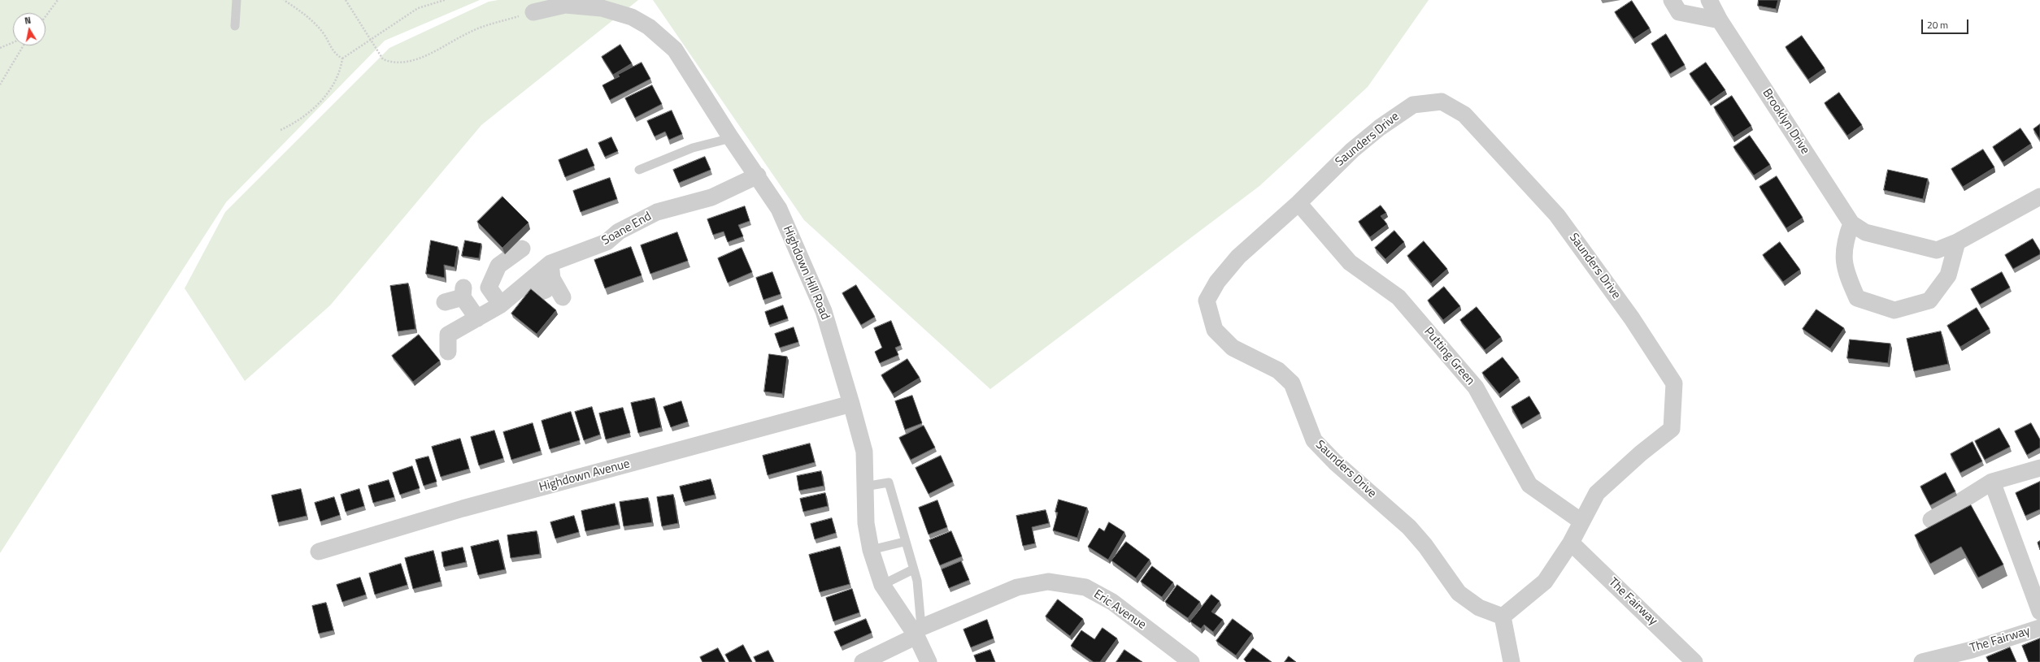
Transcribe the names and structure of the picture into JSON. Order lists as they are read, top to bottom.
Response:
{
  "streets": {
    "street": [
      "Brooklyn Drive",
      "Saunders Drive",
      "Soane End",
      "Highdown Hill Road",
      "Putting Green",
      "Highdown Avenue",
      "The Fairway",
      "Eric Avenue"
    ]
  },
  "crossings": [
    ["Saunders Drive", "Putting Green"],
    ["Saunders Drive", "The Fairway"],
    ["Soane End", "Highdown Hill Road"],
    ["Highdown Hill Road", "Highdown Avenue"],
    ["Highdown Hill Road", "Eric Avenue"]
  ],
  "scale_bar": "20 m",
  "north": "top"
}
